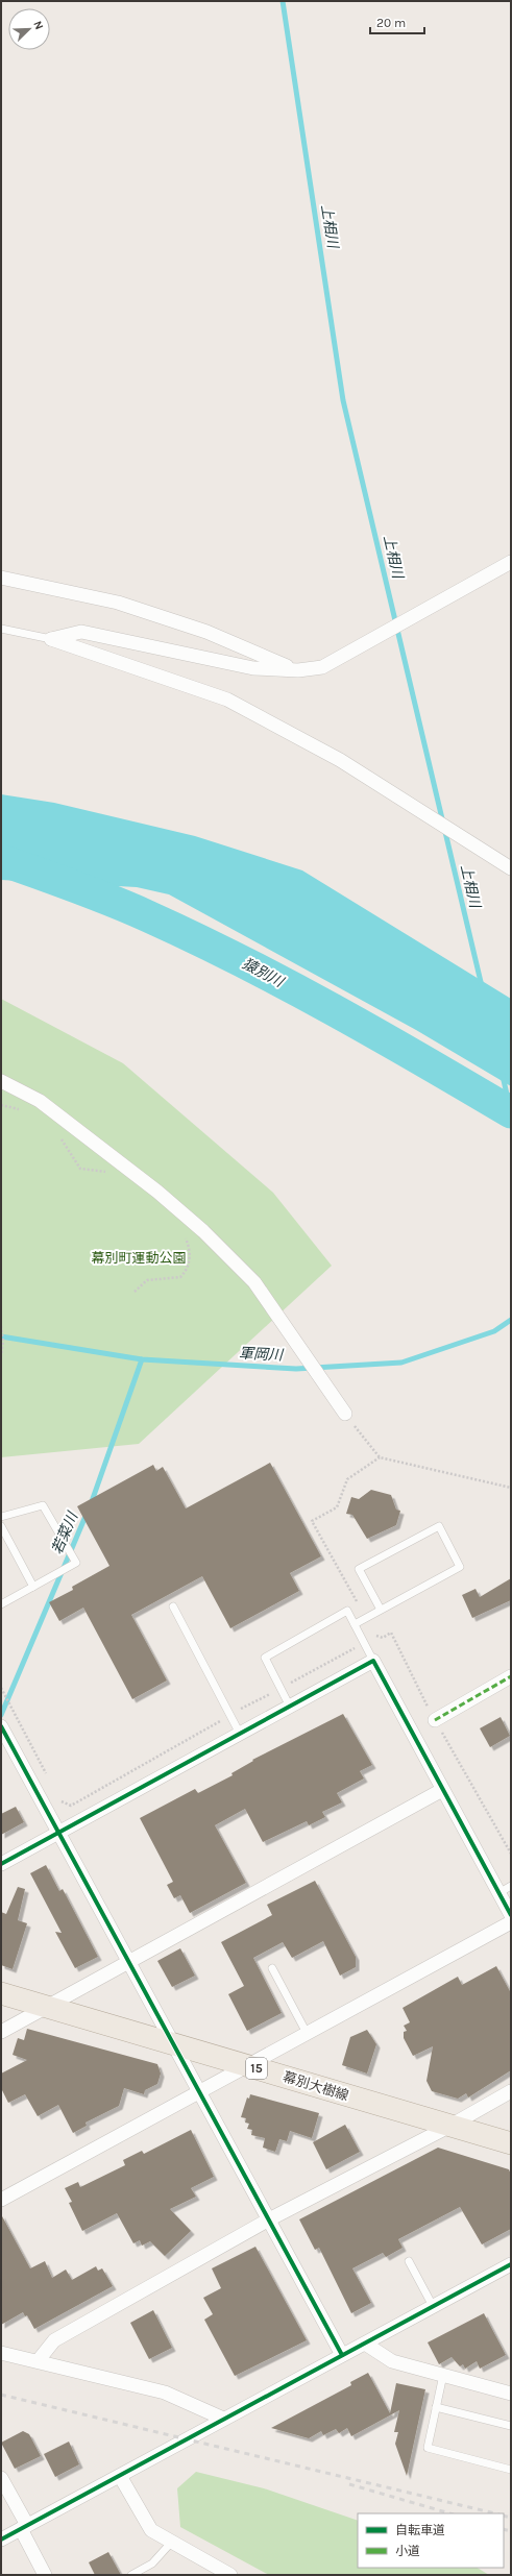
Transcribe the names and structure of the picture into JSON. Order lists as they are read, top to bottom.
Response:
{
  "streets": {
    "main road": ["15", "幕別大樹線"]
  },
  "water": [
    "上相川",
    "猿別川",
    "軍岡川",
    "若菜川"
  ],
  "parks": ["幕別町運動公園"],
  "legend": ["自転車道", "小道"],
  "scale_bar": "20 m",
  "north": "top right"
}
